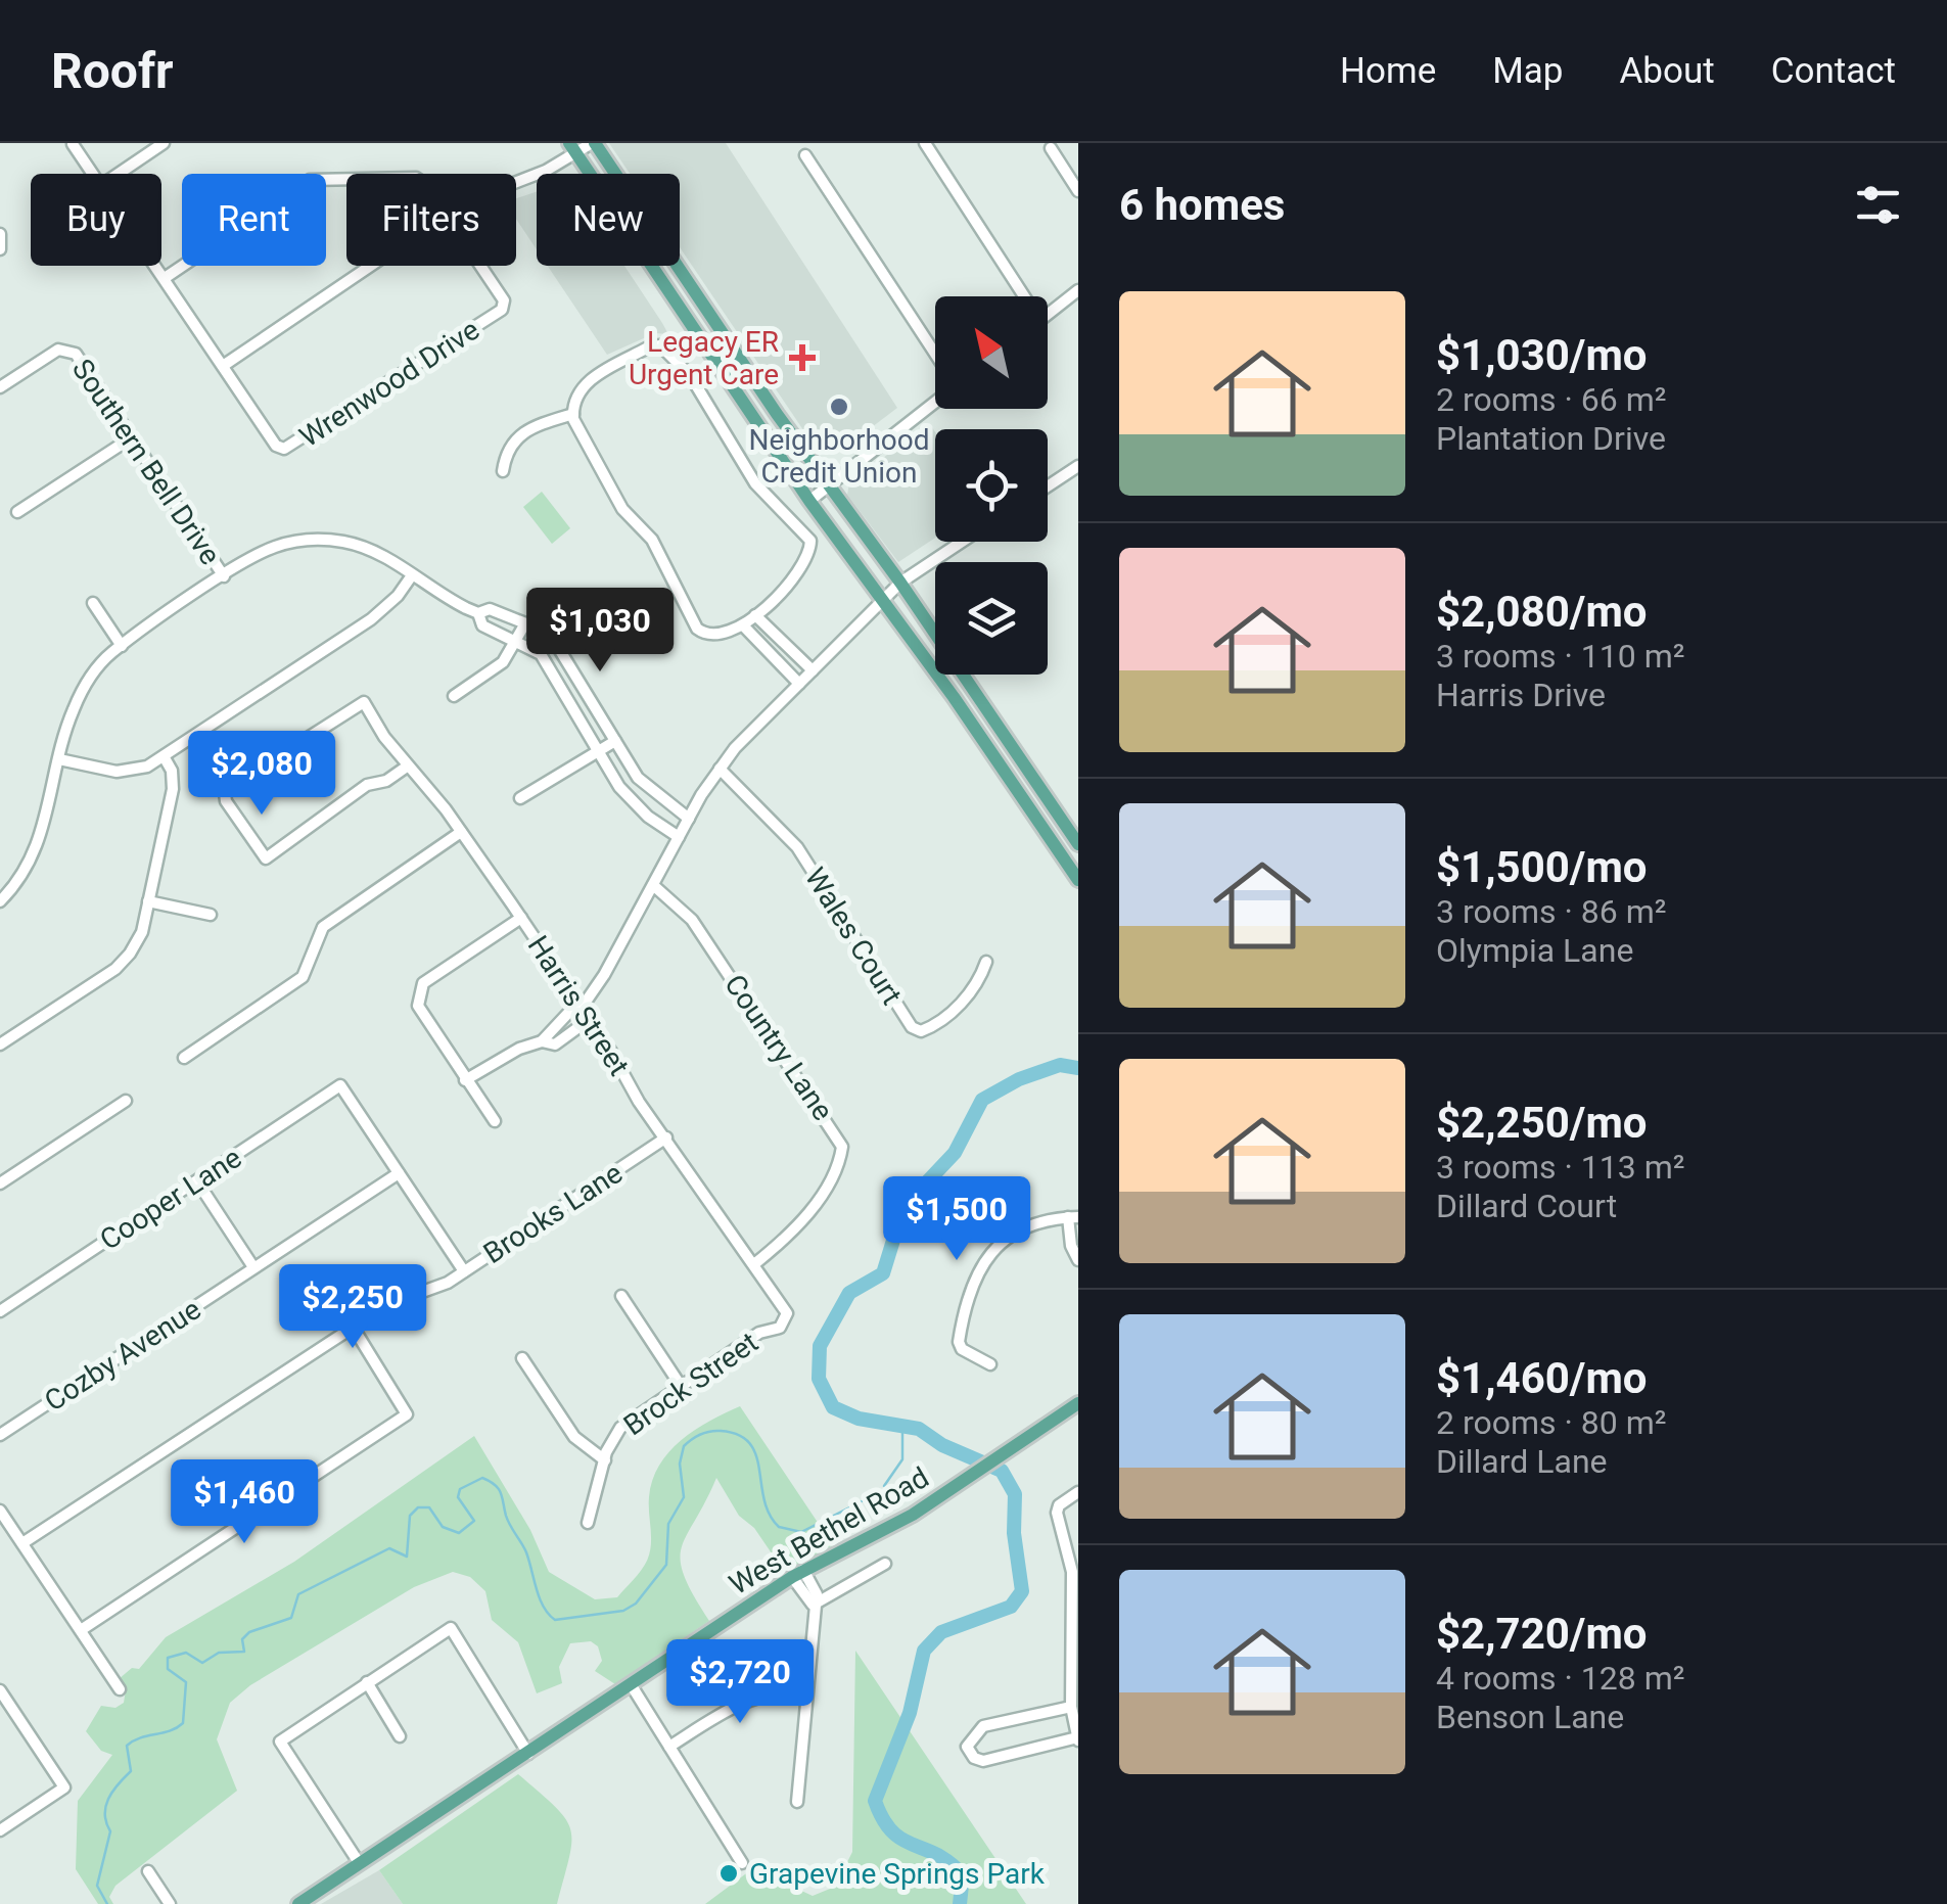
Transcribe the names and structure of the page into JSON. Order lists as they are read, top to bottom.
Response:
{
  "streets": {
    "main road": ["West Bethel Road"],
    "street": [
      "Wrenwood Drive",
      "Southern Bell Drive",
      "Wales Court",
      "Harris Street",
      "Country Lane",
      "Cooper Lane",
      "Brooks Lane",
      "Cozby Avenue",
      "Brock Street"
    ]
  },
  "crossings": [
    ["Harris Street", "Country Lane"],
    ["Harris Street", "Brooks Lane"],
    ["Harris Street", "Brock Street"],
    ["Cooper Lane", "Cozby Avenue"]
  ],
  "places": {
    "health": ["Legacy ER Urgent Care"],
    "other": ["Neighborhood Credit Union", "Grapevine Springs Park"]
  },
  "north": "top left",
  "page": {
    "header": "Roofr",
    "nav": [
      "Home",
      "Map",
      "About",
      "Contact"
    ],
    "heading": "6 homes",
    "chip": [
      "Buy",
      "Rent",
      "Filters",
      "New"
    ],
    "list": [
      {
        "name": "$1,030/mo",
        "note": "2 rooms · 66 m² · Plantation Drive"
      },
      {
        "name": "$2,080/mo",
        "note": "3 rooms · 110 m² · Harris Drive"
      },
      {
        "name": "$1,500/mo",
        "note": "3 rooms · 86 m² · Olympia Lane"
      },
      {
        "name": "$2,250/mo",
        "note": "3 rooms · 113 m² · Dillard Court"
      },
      {
        "name": "$1,460/mo",
        "note": "2 rooms · 80 m² · Dillard Lane"
      },
      {
        "name": "$2,720/mo",
        "note": "4 rooms · 128 m² · Benson Lane"
      }
    ],
    "price": [
      "$1,030",
      "$2,080",
      "$1,500",
      "$2,250",
      "$1,460",
      "$2,720"
    ]
  }
}
